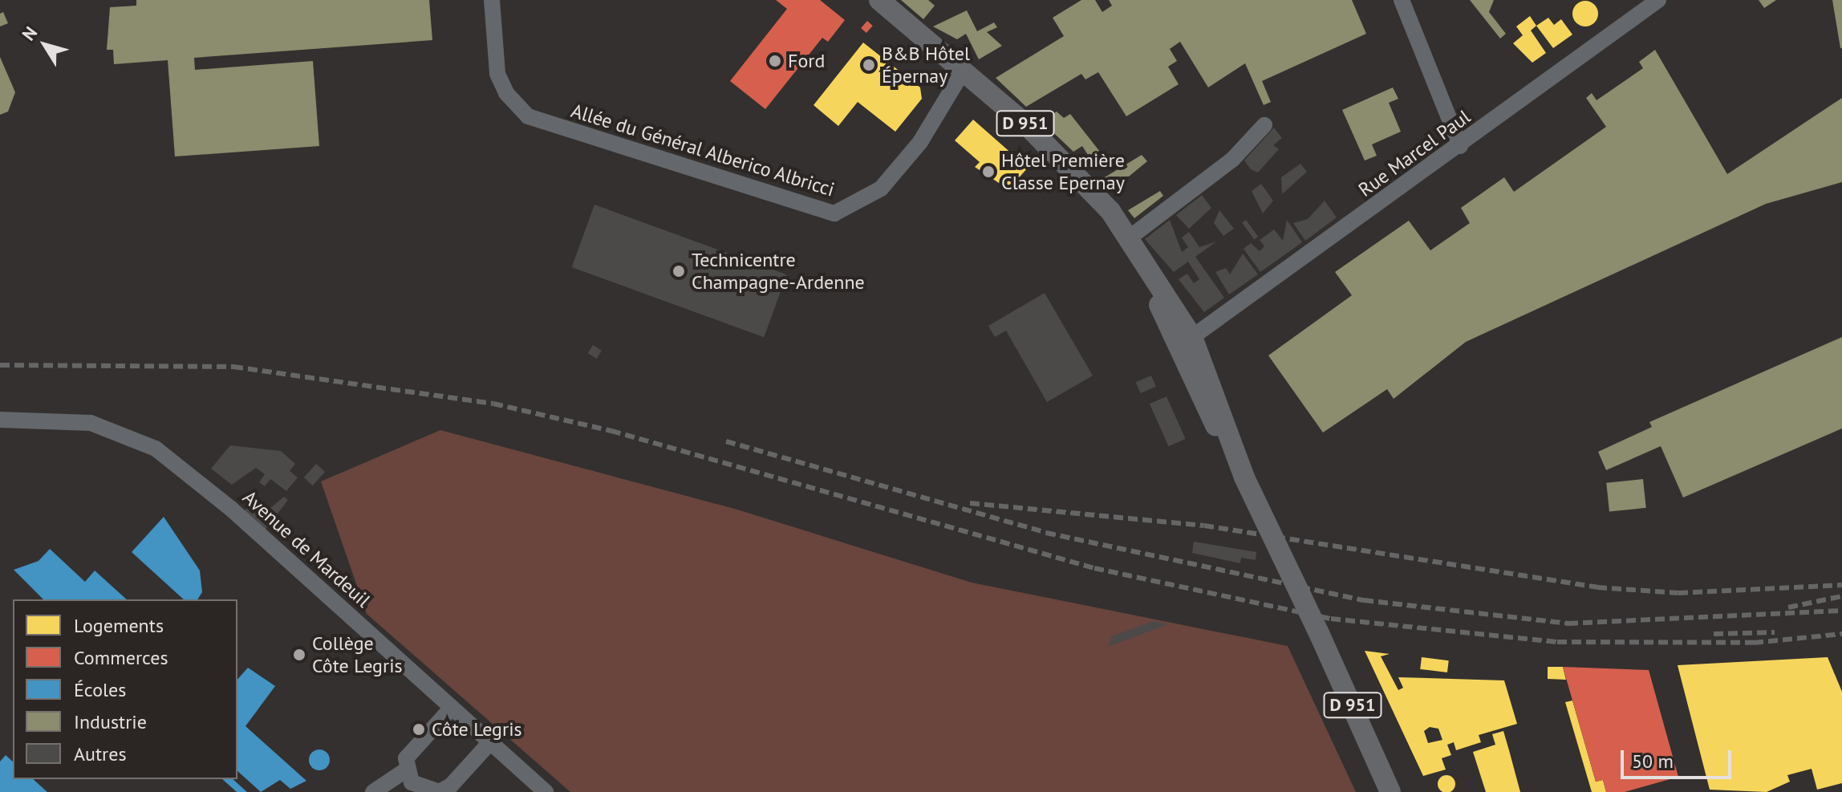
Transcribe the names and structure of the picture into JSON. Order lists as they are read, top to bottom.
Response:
{
  "streets": {
    "main road": ["D 951"],
    "street": ["Allée du Général Alberico Albricci", "Rue Marcel Paul", "Avenue de Mardeuil"]
  },
  "crossings": [
    ["D 951", "Allée du Général Alberico Albricci"],
    ["D 951", "Rue Marcel Paul"]
  ],
  "places": [
    "Ford",
    "B&B Hôtel Épernay",
    "Hôtel Première Classe Epernay",
    "Technicentre Champagne-Ardenne",
    "Collège Côte Legris",
    "Côte Legris"
  ],
  "legend": [
    "Logements",
    "Commerces",
    "Écoles",
    "Industrie",
    "Autres"
  ],
  "scale_bar": "50 m",
  "north": "top left"
}
